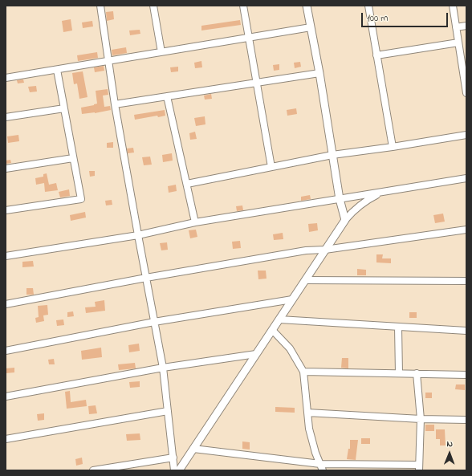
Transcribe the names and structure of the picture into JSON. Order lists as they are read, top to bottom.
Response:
{
  "scale_bar": "100 m",
  "north": "top"
}
